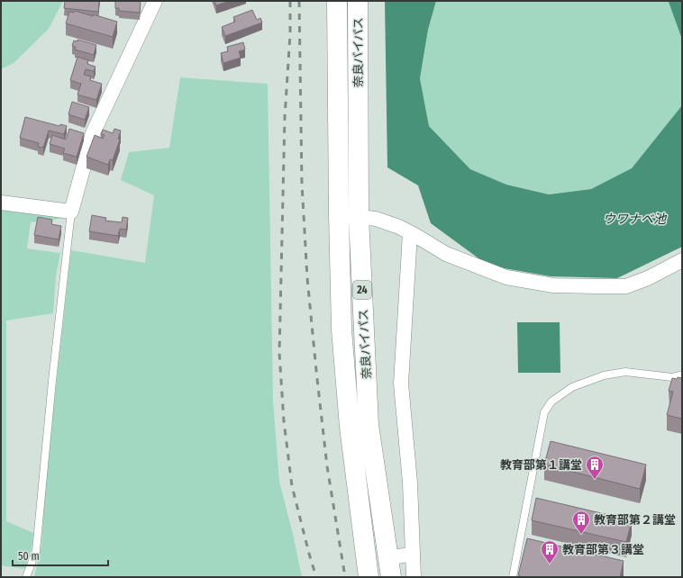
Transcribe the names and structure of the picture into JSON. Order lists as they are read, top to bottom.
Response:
{
  "streets": {
    "highway": ["奈良バイパス", "24"]
  },
  "water": ["ウワナベ池"],
  "places": {
    "building": ["教育部第１講堂", "教育部第２講堂", "教育部第３講堂"]
  },
  "scale_bar": "50 m"
}
